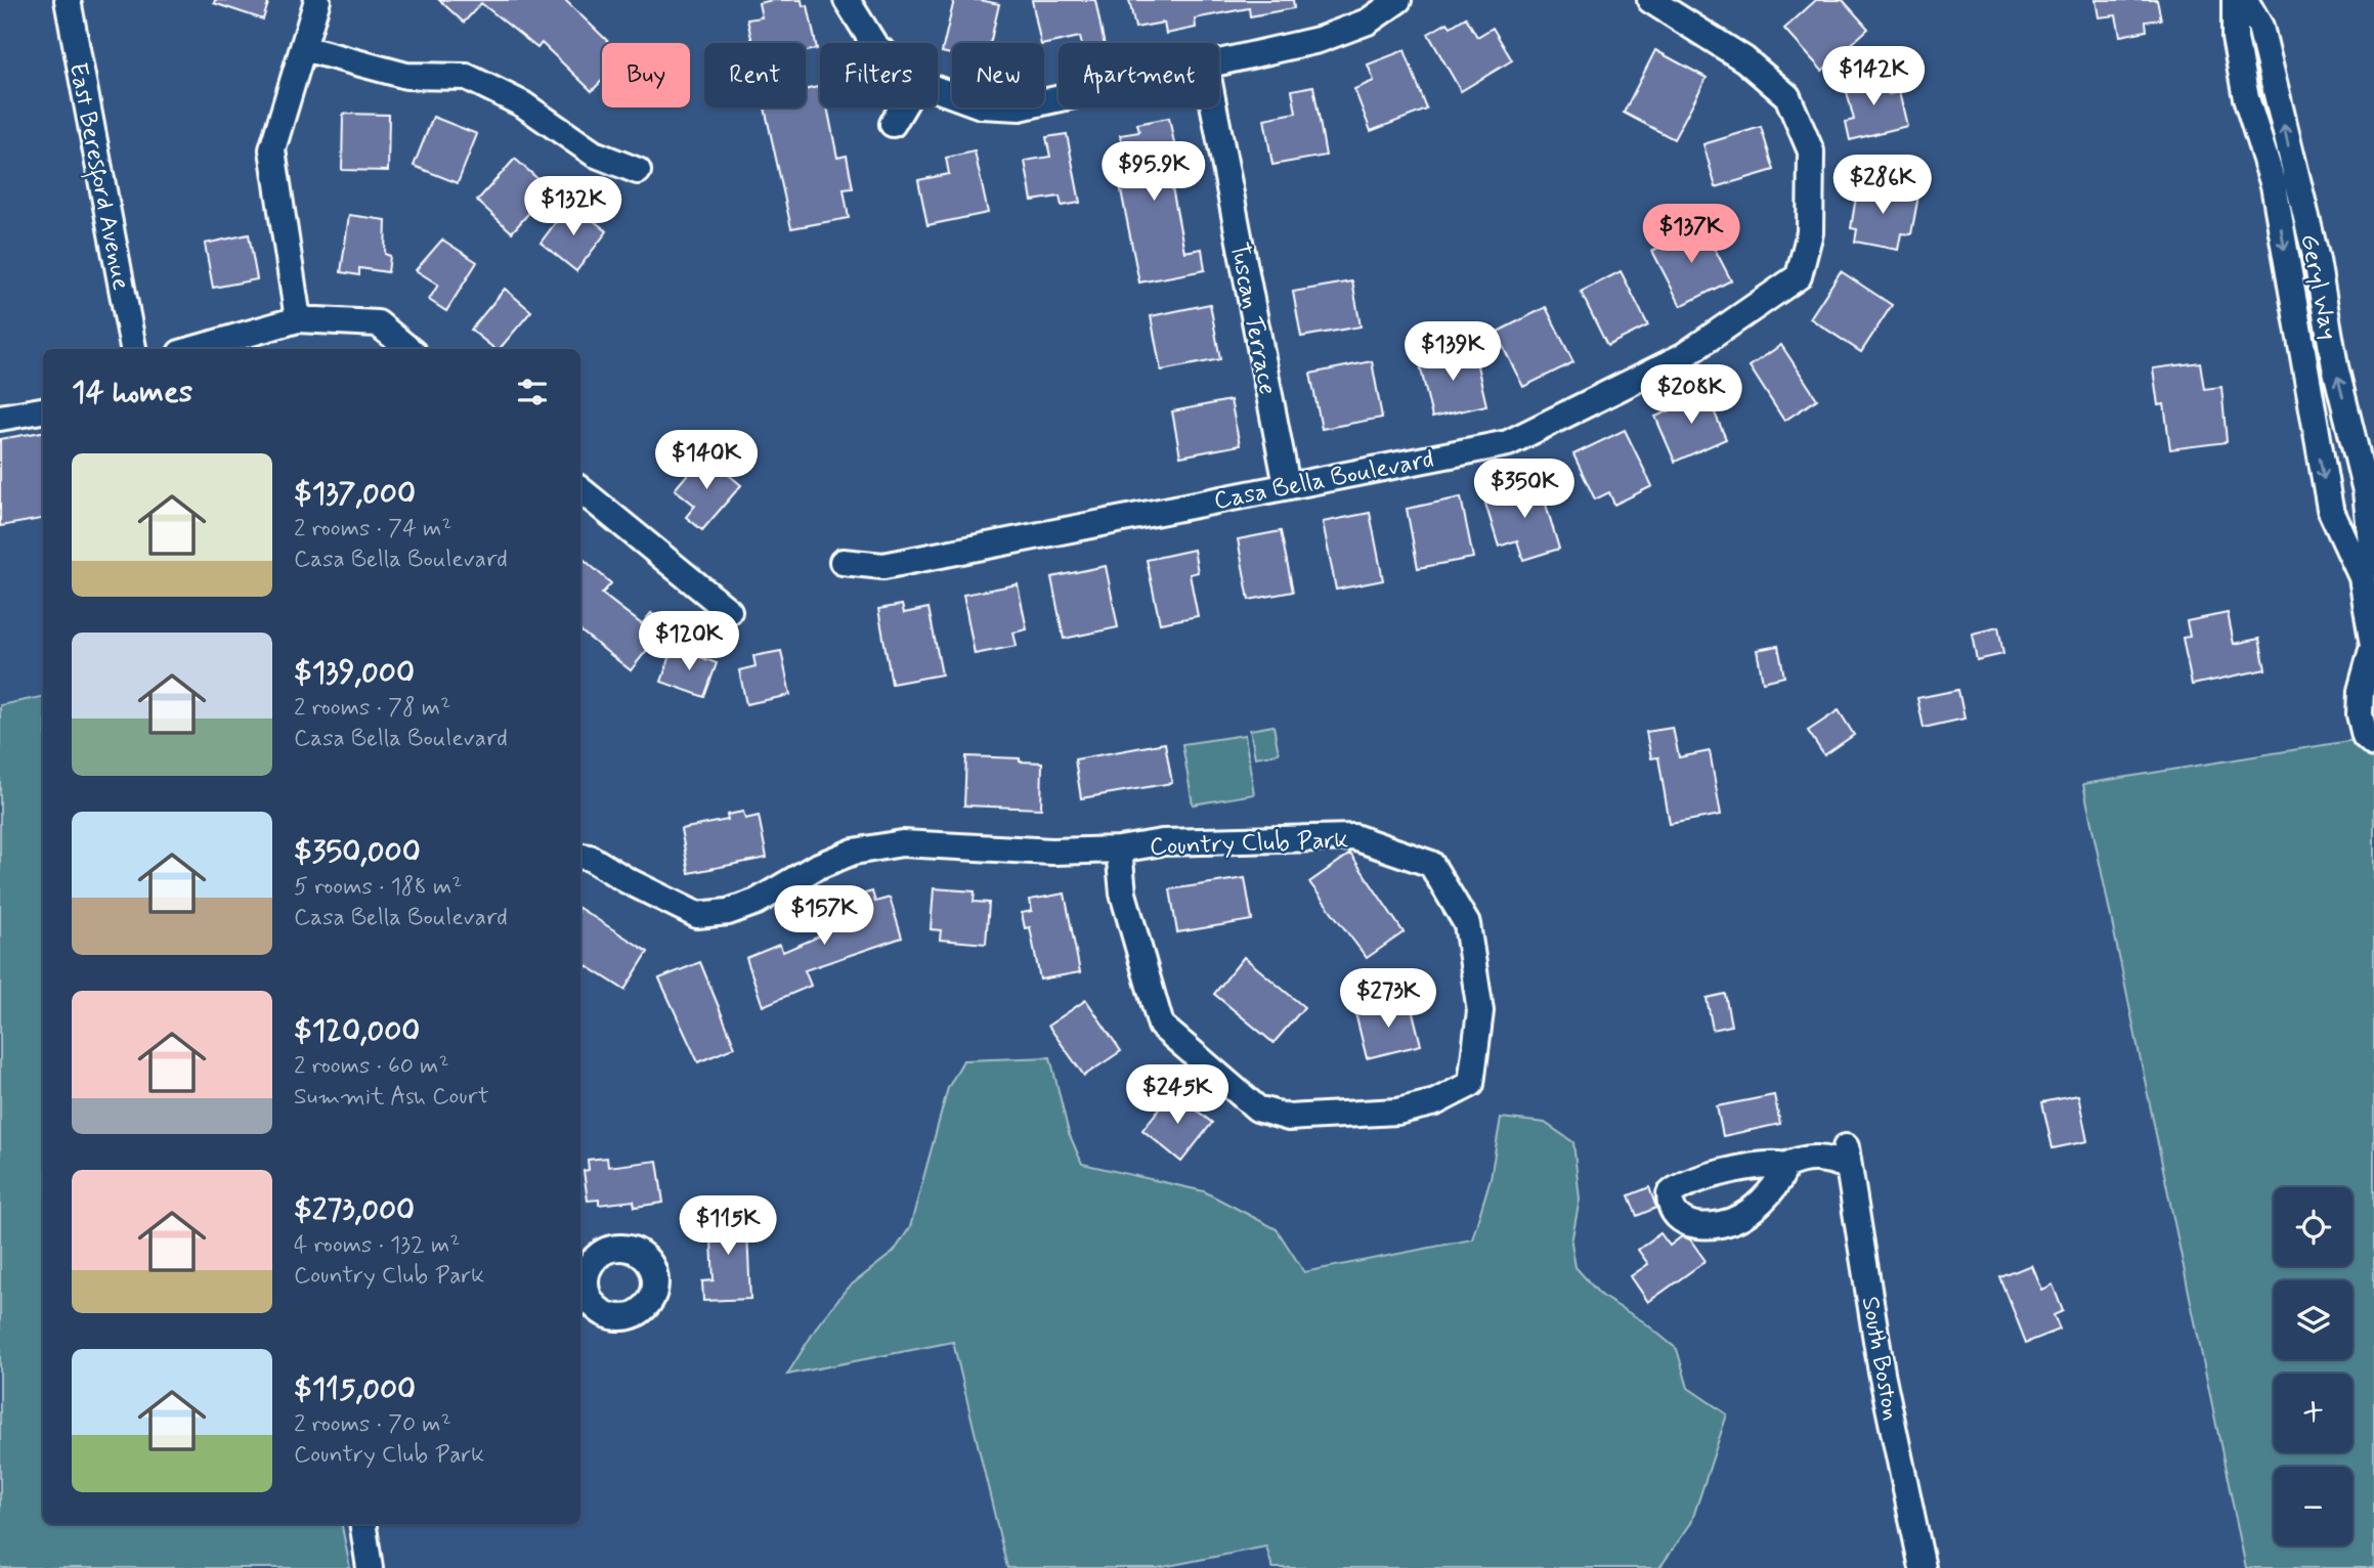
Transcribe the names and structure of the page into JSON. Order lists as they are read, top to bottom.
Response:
{
  "streets": {
    "street": [
      "East Beresford Avenue",
      "Geryl Way",
      "Tuscan Terrace",
      "Casa Bella Boulevard",
      "Country Club Park",
      "South Boston"
    ]
  },
  "crossings": [
    ["Tuscan Terrace", "Casa Bella Boulevard"]
  ],
  "page": {
    "chip": [
      "Buy",
      "Rent",
      "Filters",
      "New",
      "Apartment"
    ],
    "price": [
      "$142K",
      "$95.9K",
      "$286K",
      "$132K",
      "$137K",
      "$139K",
      "$208K",
      "$140K",
      "$350K",
      "$120K",
      "$157K",
      "$273K",
      "$245K",
      "$115K"
    ],
    "heading": "14 homes",
    "list": [
      {
        "name": "$137,000",
        "note": "2 rooms · 74 m² · Casa Bella Boulevard"
      },
      {
        "name": "$139,000",
        "note": "2 rooms · 78 m² · Casa Bella Boulevard"
      },
      {
        "name": "$350,000",
        "note": "5 rooms · 188 m² · Casa Bella Boulevard"
      },
      {
        "name": "$120,000",
        "note": "2 rooms · 60 m² · Summit Ash Court"
      },
      {
        "name": "$273,000",
        "note": "4 rooms · 132 m² · Country Club Park"
      },
      {
        "name": "$115,000",
        "note": "2 rooms · 70 m² · Country Club Park"
      }
    ],
    "map_buttons": ["+", "−"]
  }
}
